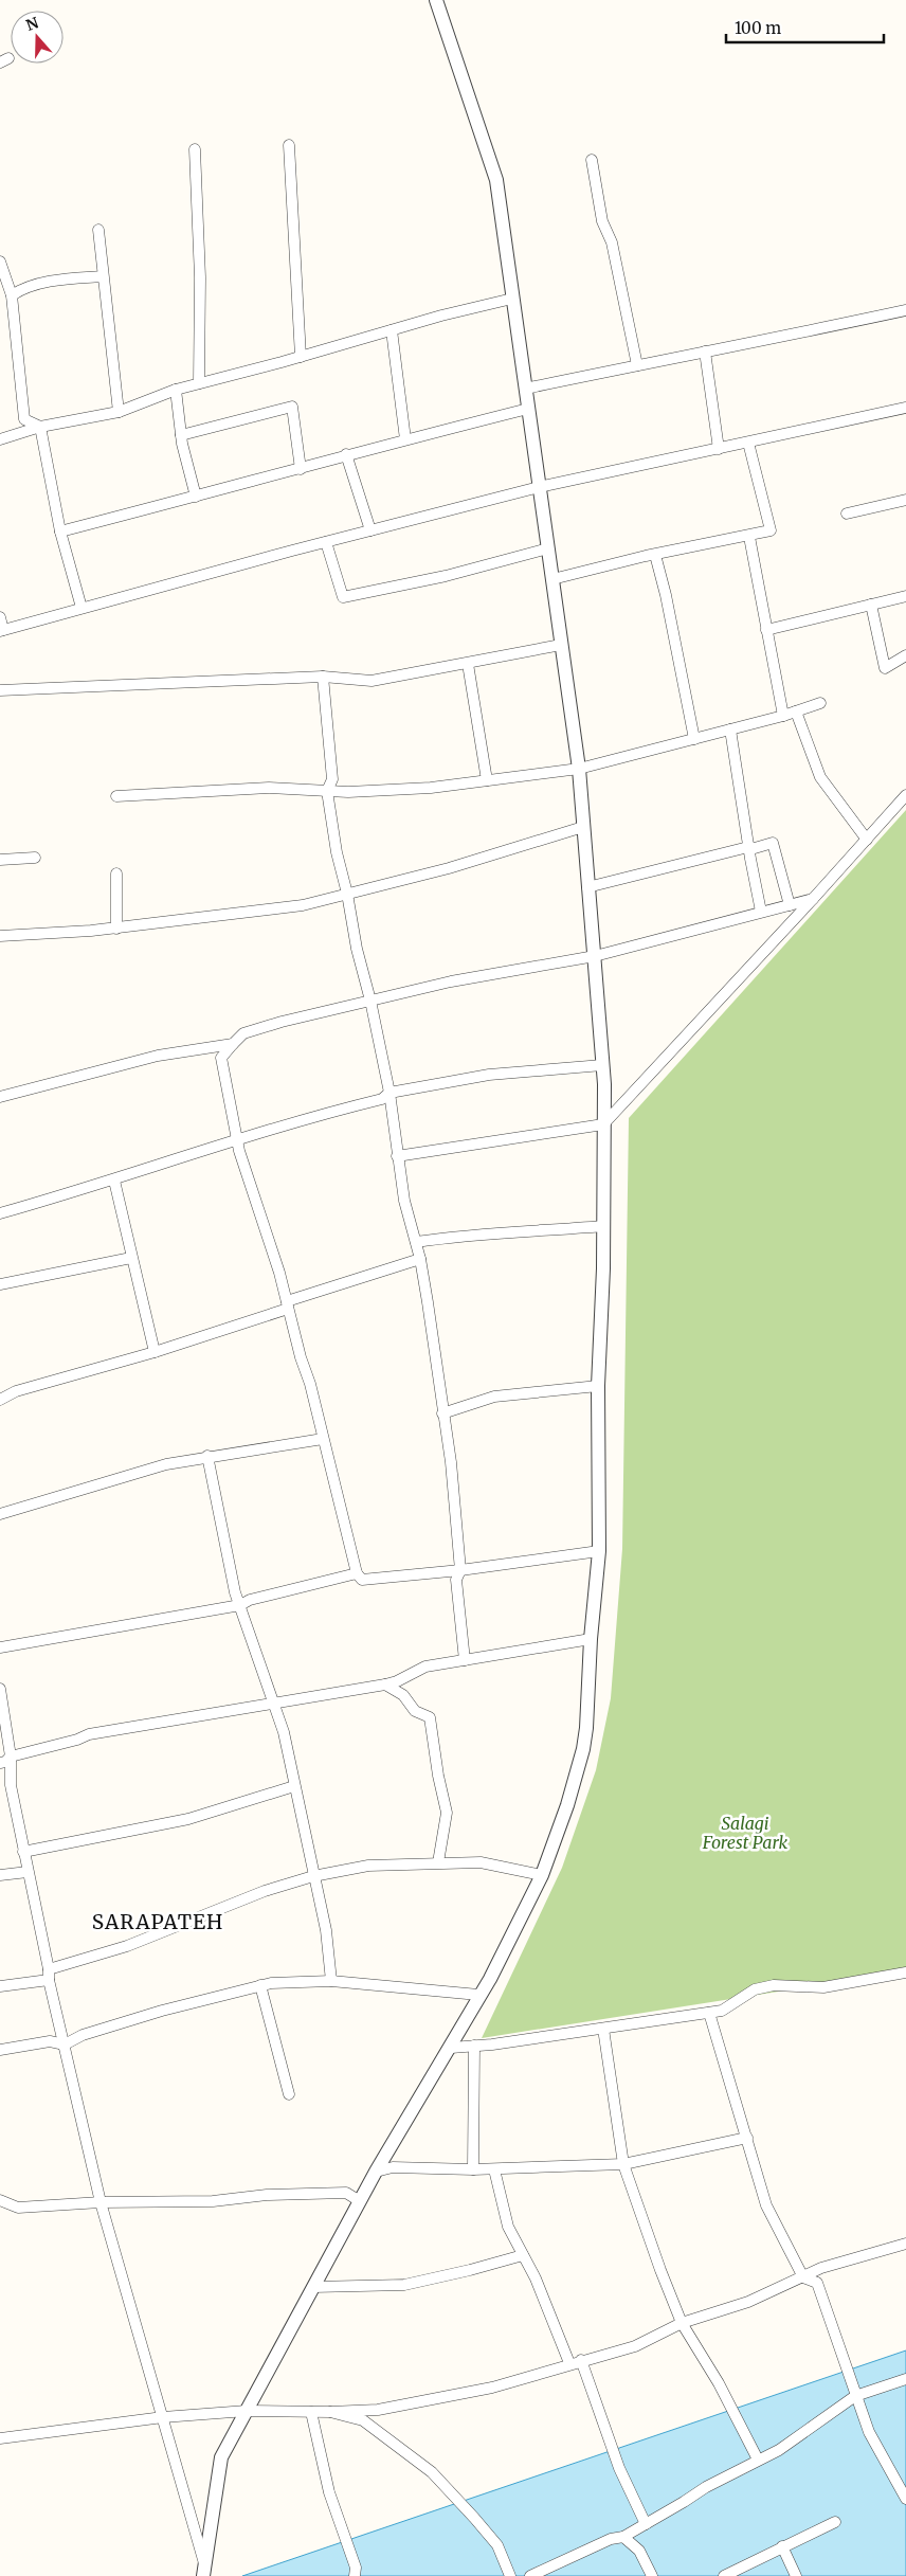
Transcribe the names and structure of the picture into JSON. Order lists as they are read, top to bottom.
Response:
{
  "districts": ["SARAPATEH"],
  "parks": ["Salagi Forest Park"],
  "scale_bar": "100 m",
  "north": "top"
}
